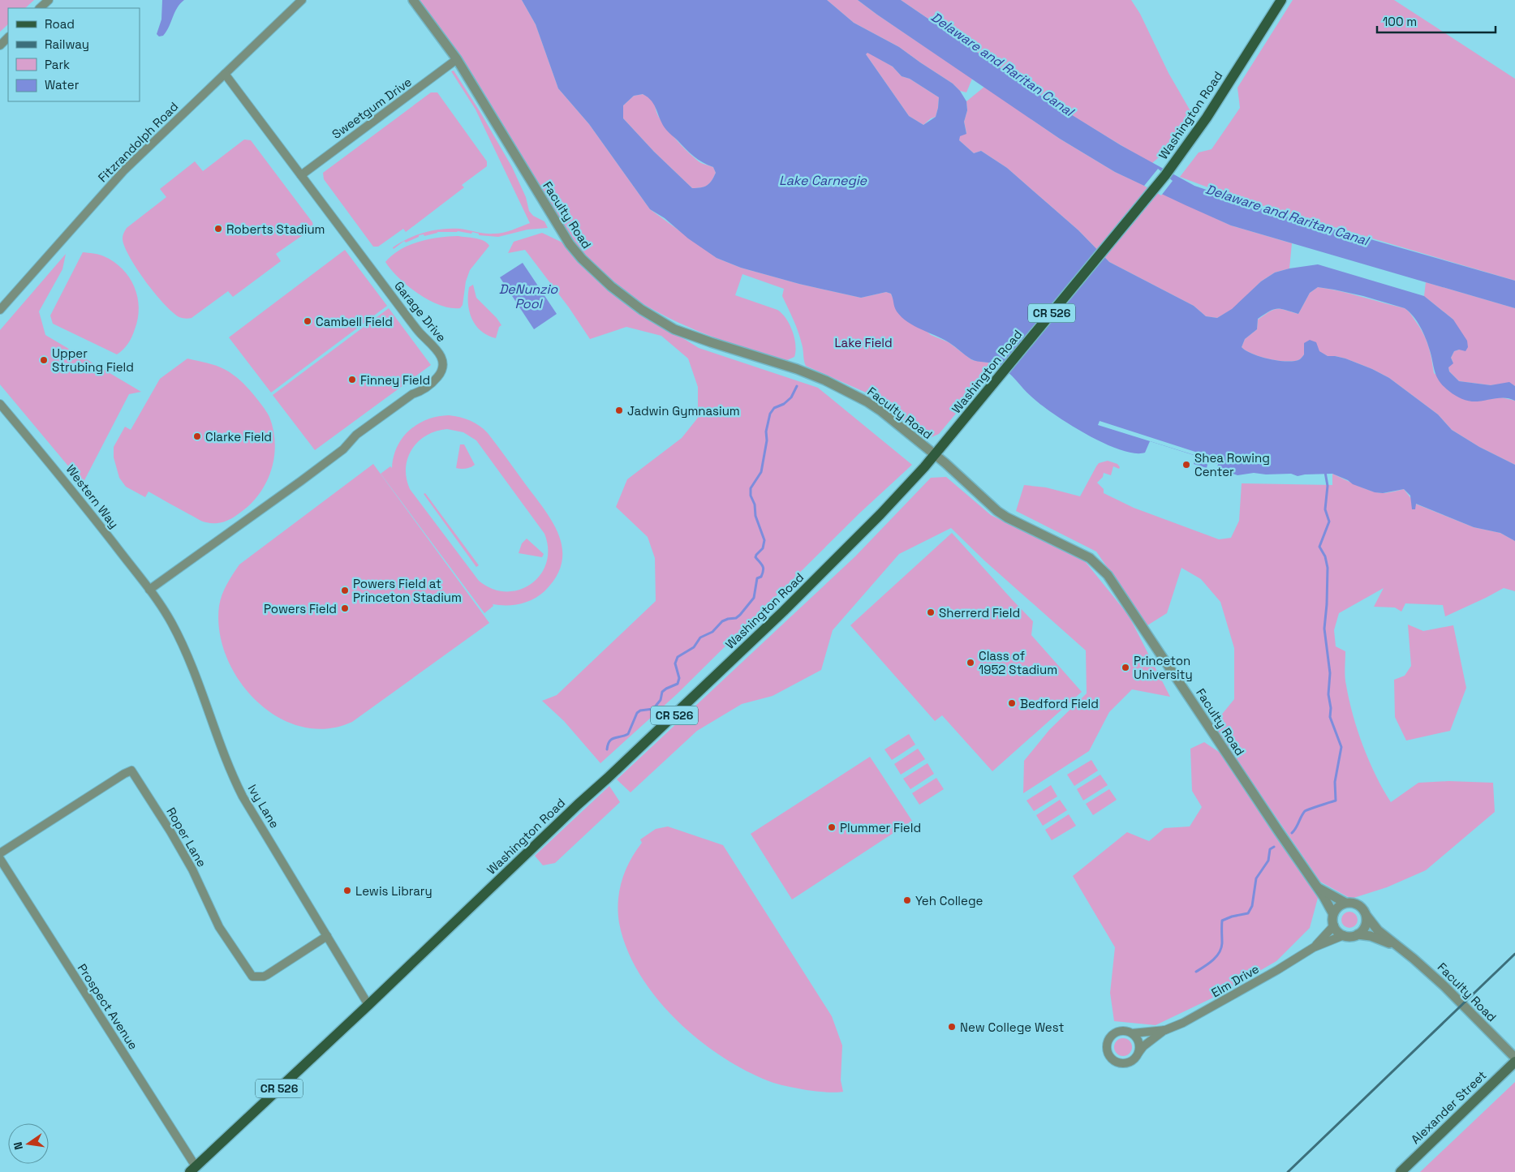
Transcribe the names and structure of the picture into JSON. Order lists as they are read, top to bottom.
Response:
{
  "streets": {
    "main road": ["Washington Road", "CR 526", "Alexander Street"],
    "street": [
      "Sweetgum Drive",
      "Fitzrandolph Road",
      "Faculty Road",
      "Garage Drive",
      "Western Way",
      "Ivy Lane",
      "Roper Lane",
      "Elm Drive",
      "Prospect Avenue"
    ]
  },
  "crossings": [
    ["Sweetgum Drive", "Faculty Road"],
    ["Sweetgum Drive", "Garage Drive"],
    ["Washington Road", "Faculty Road"],
    ["Washington Road", "Ivy Lane"],
    ["Washington Road", "Prospect Avenue"],
    ["Fitzrandolph Road", "Garage Drive"],
    ["Faculty Road", "Elm Drive"],
    ["Garage Drive", "Western Way"],
    ["Western Way", "Ivy Lane"],
    ["Ivy Lane", "Roper Lane"]
  ],
  "water": ["Delaware and Raritan Canal", "Lake Carnegie", "DeNunzio Pool"],
  "parks": ["Lake Field"],
  "places": [
    "Roberts Stadium",
    "Cambell Field",
    "Upper Strubing Field",
    "Finney Field",
    "Jadwin Gymnasium",
    "Clarke Field",
    "Shea Rowing Center",
    "Powers Field at Princeton Stadium",
    "Powers Field",
    "Sherrerd Field",
    "Class of 1952 Stadium",
    "Princeton University",
    "Bedford Field",
    "Plummer Field",
    "Lewis Library",
    "Yeh College",
    "New College West"
  ],
  "legend": [
    "Road",
    "Railway",
    "Park",
    "Water"
  ],
  "scale_bar": "100 m",
  "north": "left"
}
